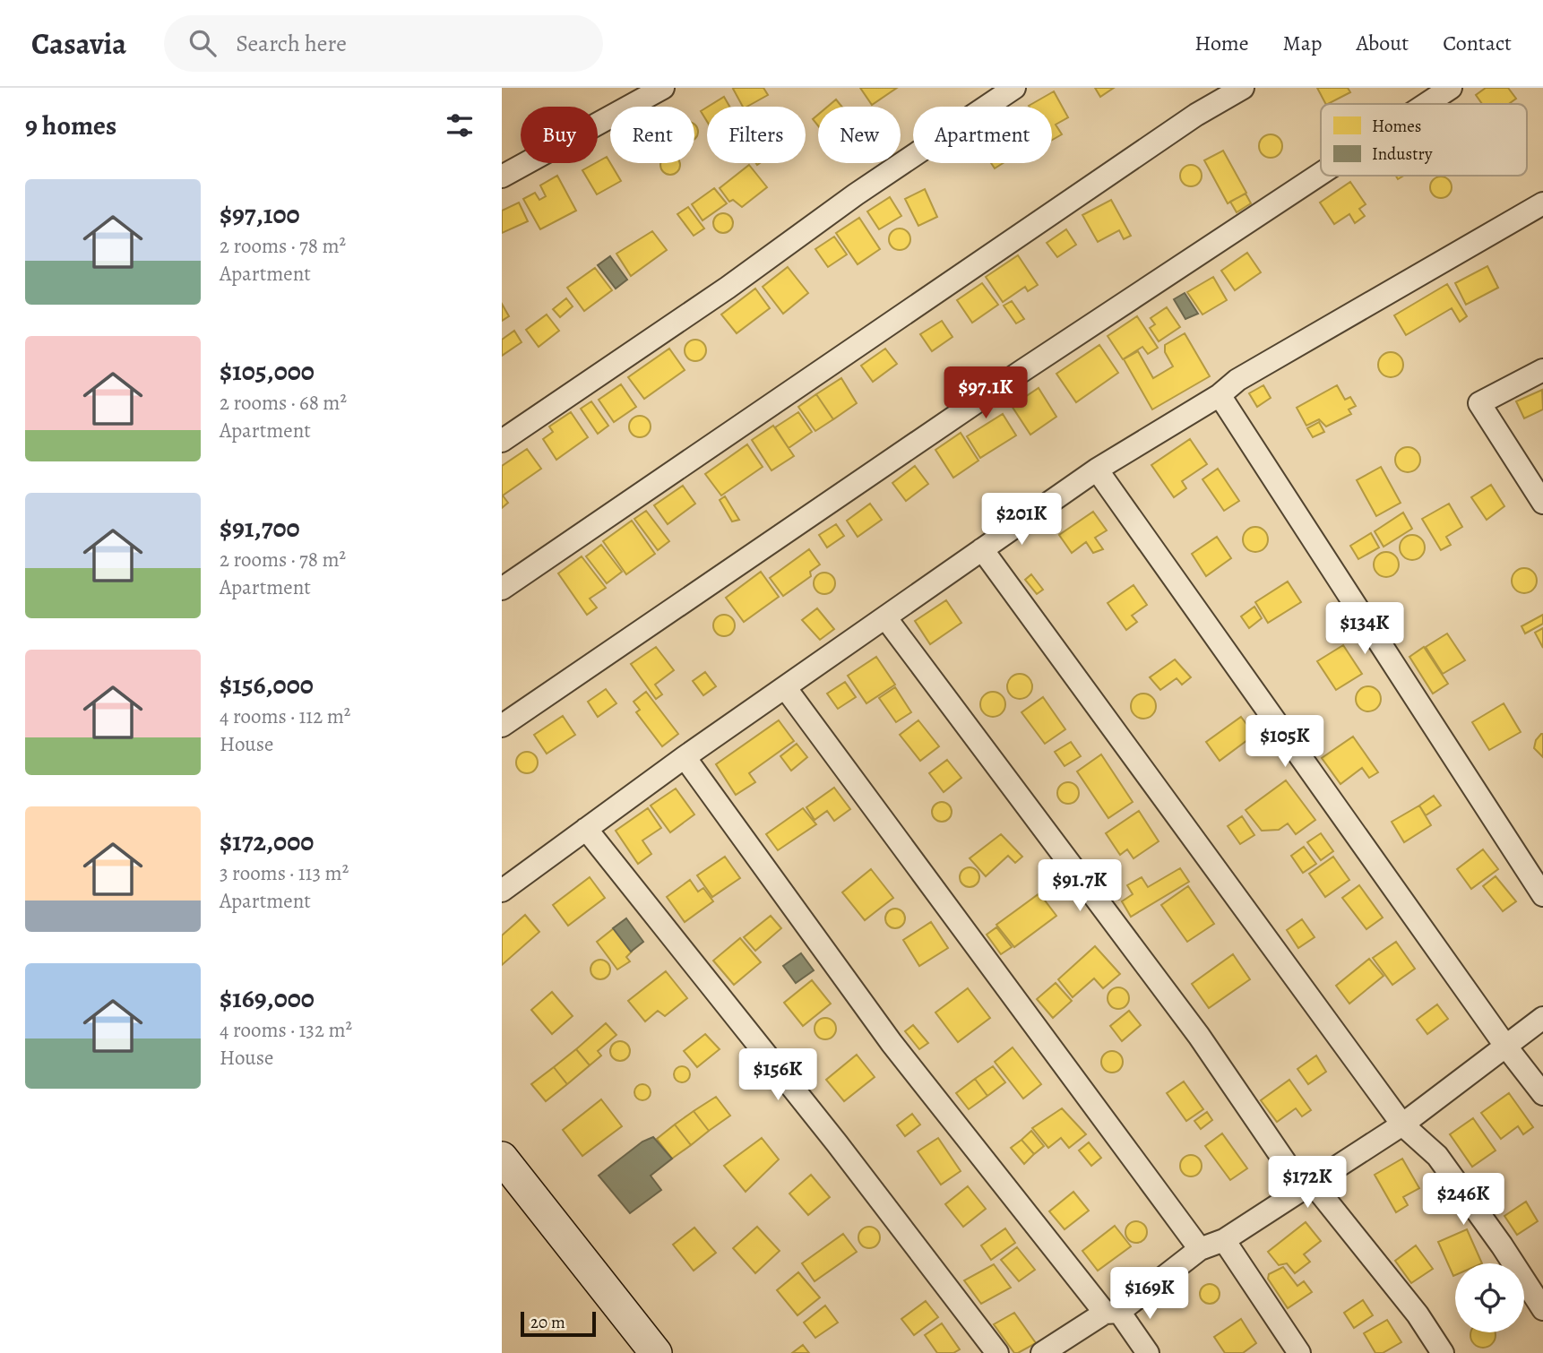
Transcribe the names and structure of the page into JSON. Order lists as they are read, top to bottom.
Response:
{
  "legend": ["Homes", "Industry"],
  "scale_bar": "20 m",
  "page": {
    "header": "Casavia",
    "search": "Search here",
    "nav": [
      "Home",
      "Map",
      "About",
      "Contact"
    ],
    "heading": "9 homes",
    "chip": [
      "Buy",
      "Rent",
      "Filters",
      "New",
      "Apartment"
    ],
    "list": [
      {
        "name": "$97,100",
        "note": "2 rooms · 78 m² · Apartment"
      },
      {
        "name": "$105,000",
        "note": "2 rooms · 68 m² · Apartment"
      },
      {
        "name": "$91,700",
        "note": "2 rooms · 78 m² · Apartment"
      },
      {
        "name": "$156,000",
        "note": "4 rooms · 112 m² · House"
      },
      {
        "name": "$172,000",
        "note": "3 rooms · 113 m² · Apartment"
      },
      {
        "name": "$169,000",
        "note": "4 rooms · 132 m² · House"
      }
    ],
    "price": [
      "$97.1K",
      "$201K",
      "$134K",
      "$105K",
      "$91.7K",
      "$156K",
      "$172K",
      "$246K",
      "$169K"
    ],
    "scale": "20 m"
  }
}
